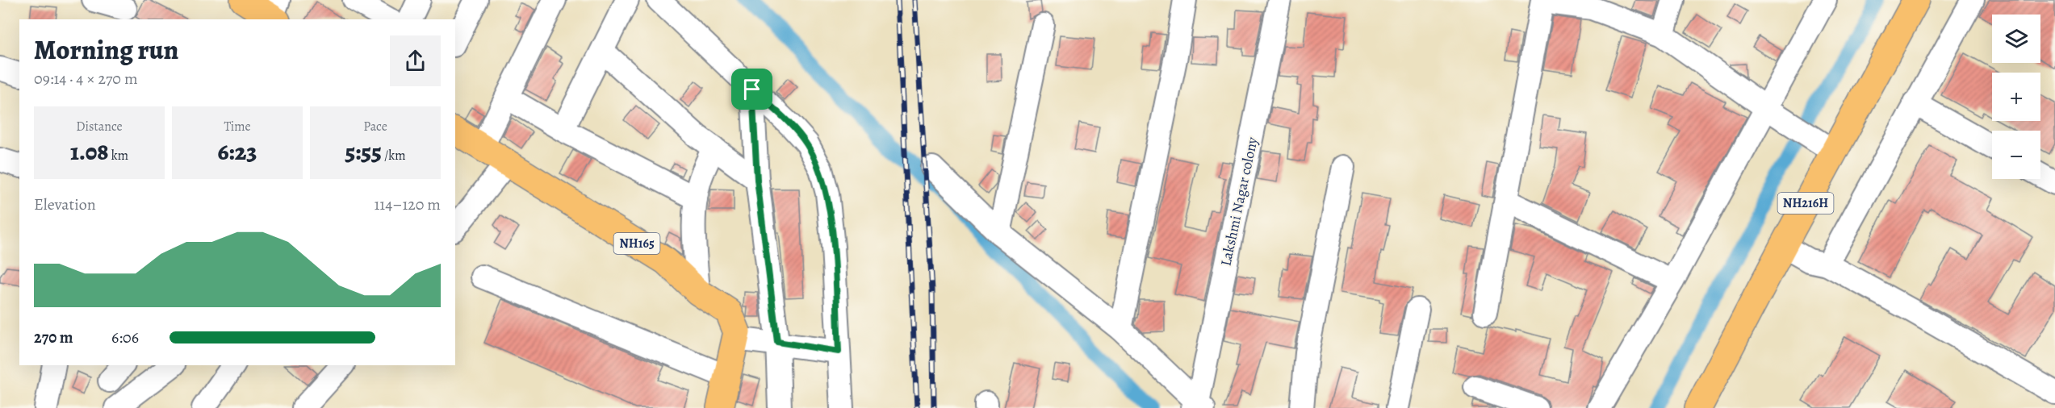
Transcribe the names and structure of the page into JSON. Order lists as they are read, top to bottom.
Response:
{
  "streets": {
    "highway": ["NH216H", "NH165"],
    "street": ["Lakshmi Nagar colony"]
  },
  "page": {
    "map_buttons": ["+", "−"],
    "heading": ["Morning run", "09:14 · 4 × 270 m"],
    "stats": [
      ["Distance", "1.08 km"],
      ["Time", "6:23"],
      ["Pace", "5:55 /km"]
    ],
    "chart": ["Elevation", "114–120 m"],
    "list": [
      {
        "name": "270 m",
        "note": "6:06"
      }
    ]
  }
}
